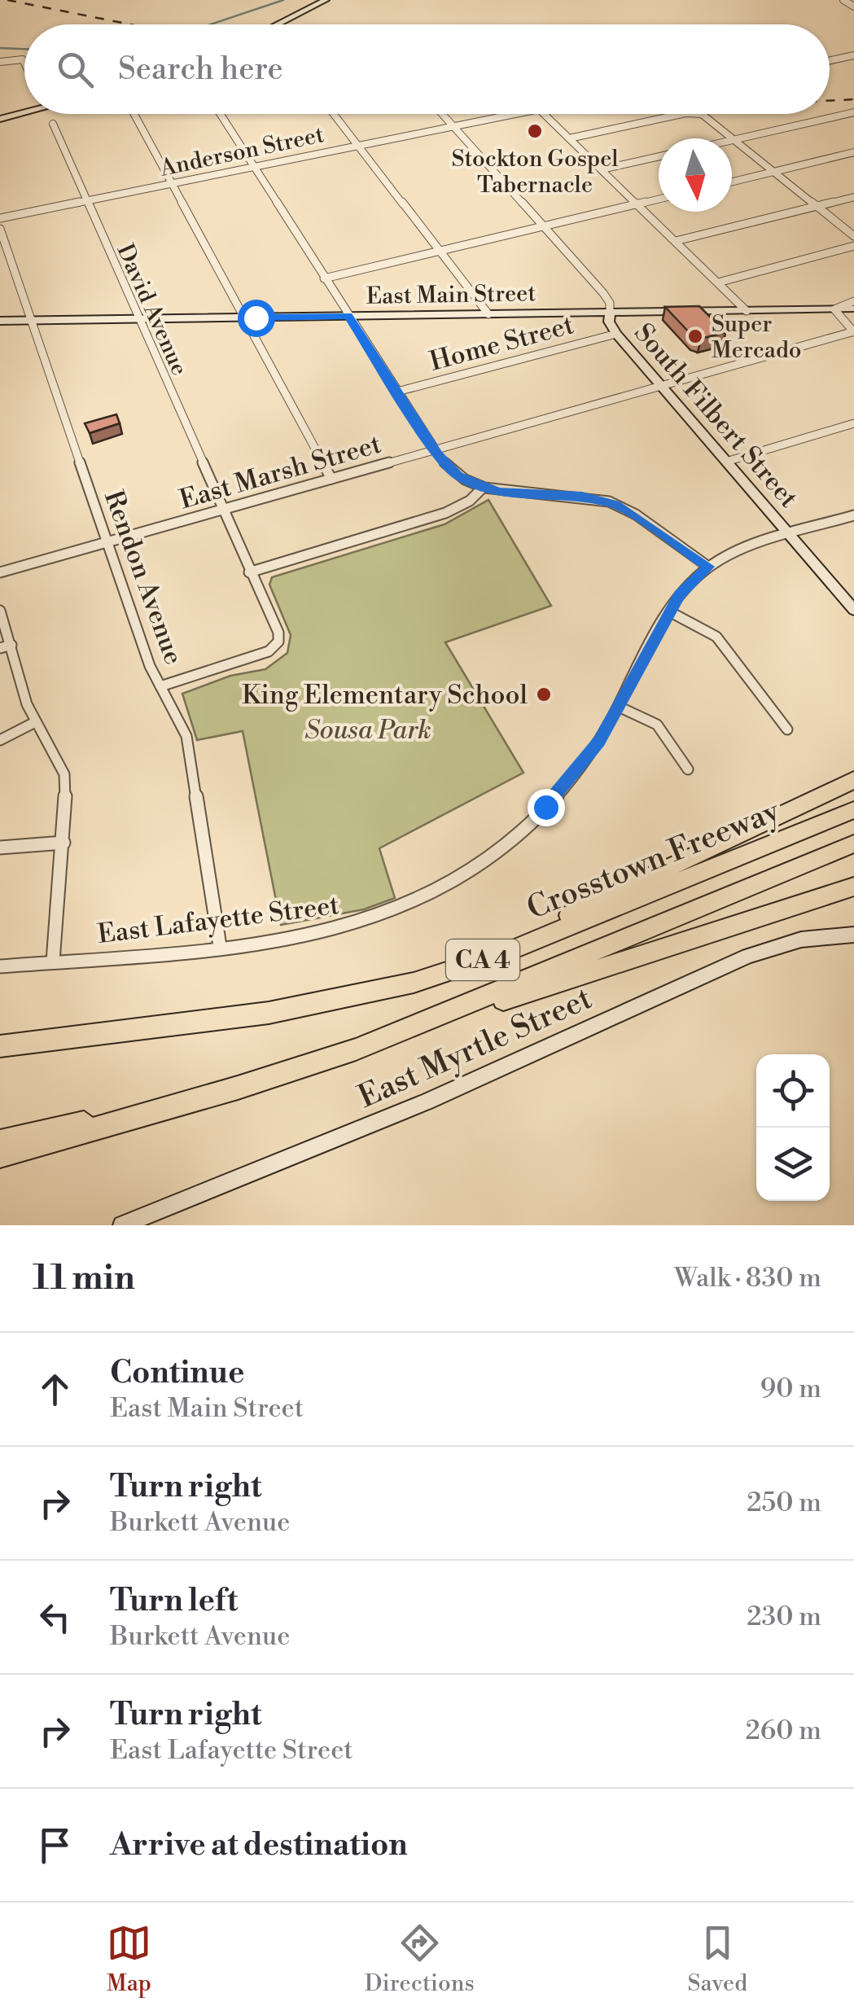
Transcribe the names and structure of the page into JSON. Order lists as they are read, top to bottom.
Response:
{
  "streets": {
    "highway": ["Crosstown Freeway", "CA 4"],
    "main road": ["East Main Street", "South Filbert Street", "East Myrtle Street"],
    "street": [
      "Anderson Street",
      "David Avenue",
      "Home Street",
      "East Marsh Street",
      "Rendon Avenue",
      "East Lafayette Street"
    ]
  },
  "crossings": [
    ["Anderson Street", "David Avenue"],
    ["Anderson Street", "South Filbert Street"],
    ["East Main Street", "David Avenue"],
    ["East Main Street", "South Filbert Street"],
    ["East Main Street", "Rendon Avenue"],
    ["David Avenue", "East Marsh Street"],
    ["David Avenue", "Rendon Avenue"],
    ["Home Street", "South Filbert Street"],
    ["South Filbert Street", "East Marsh Street"],
    ["South Filbert Street", "East Lafayette Street"],
    ["East Marsh Street", "Rendon Avenue"],
    ["Rendon Avenue", "East Lafayette Street"]
  ],
  "parks": ["Sousa Park"],
  "places": ["Stockton Gospel Tabernacle", "Super Mercado", "King Elementary School"],
  "north": "bottom",
  "page": {
    "search": "Search here",
    "heading": ["11 min", "Walk · 830 m"],
    "list": [
      ["Continue", "East Main Street", "90 m"],
      ["Turn right", "Burkett Avenue", "250 m"],
      ["Turn left", "Burkett Avenue", "230 m"],
      ["Turn right", "East Lafayette Street", "260 m"],
      "Arrive at destination"
    ],
    "nav": ["Map", "Directions", "Saved"]
  }
}
